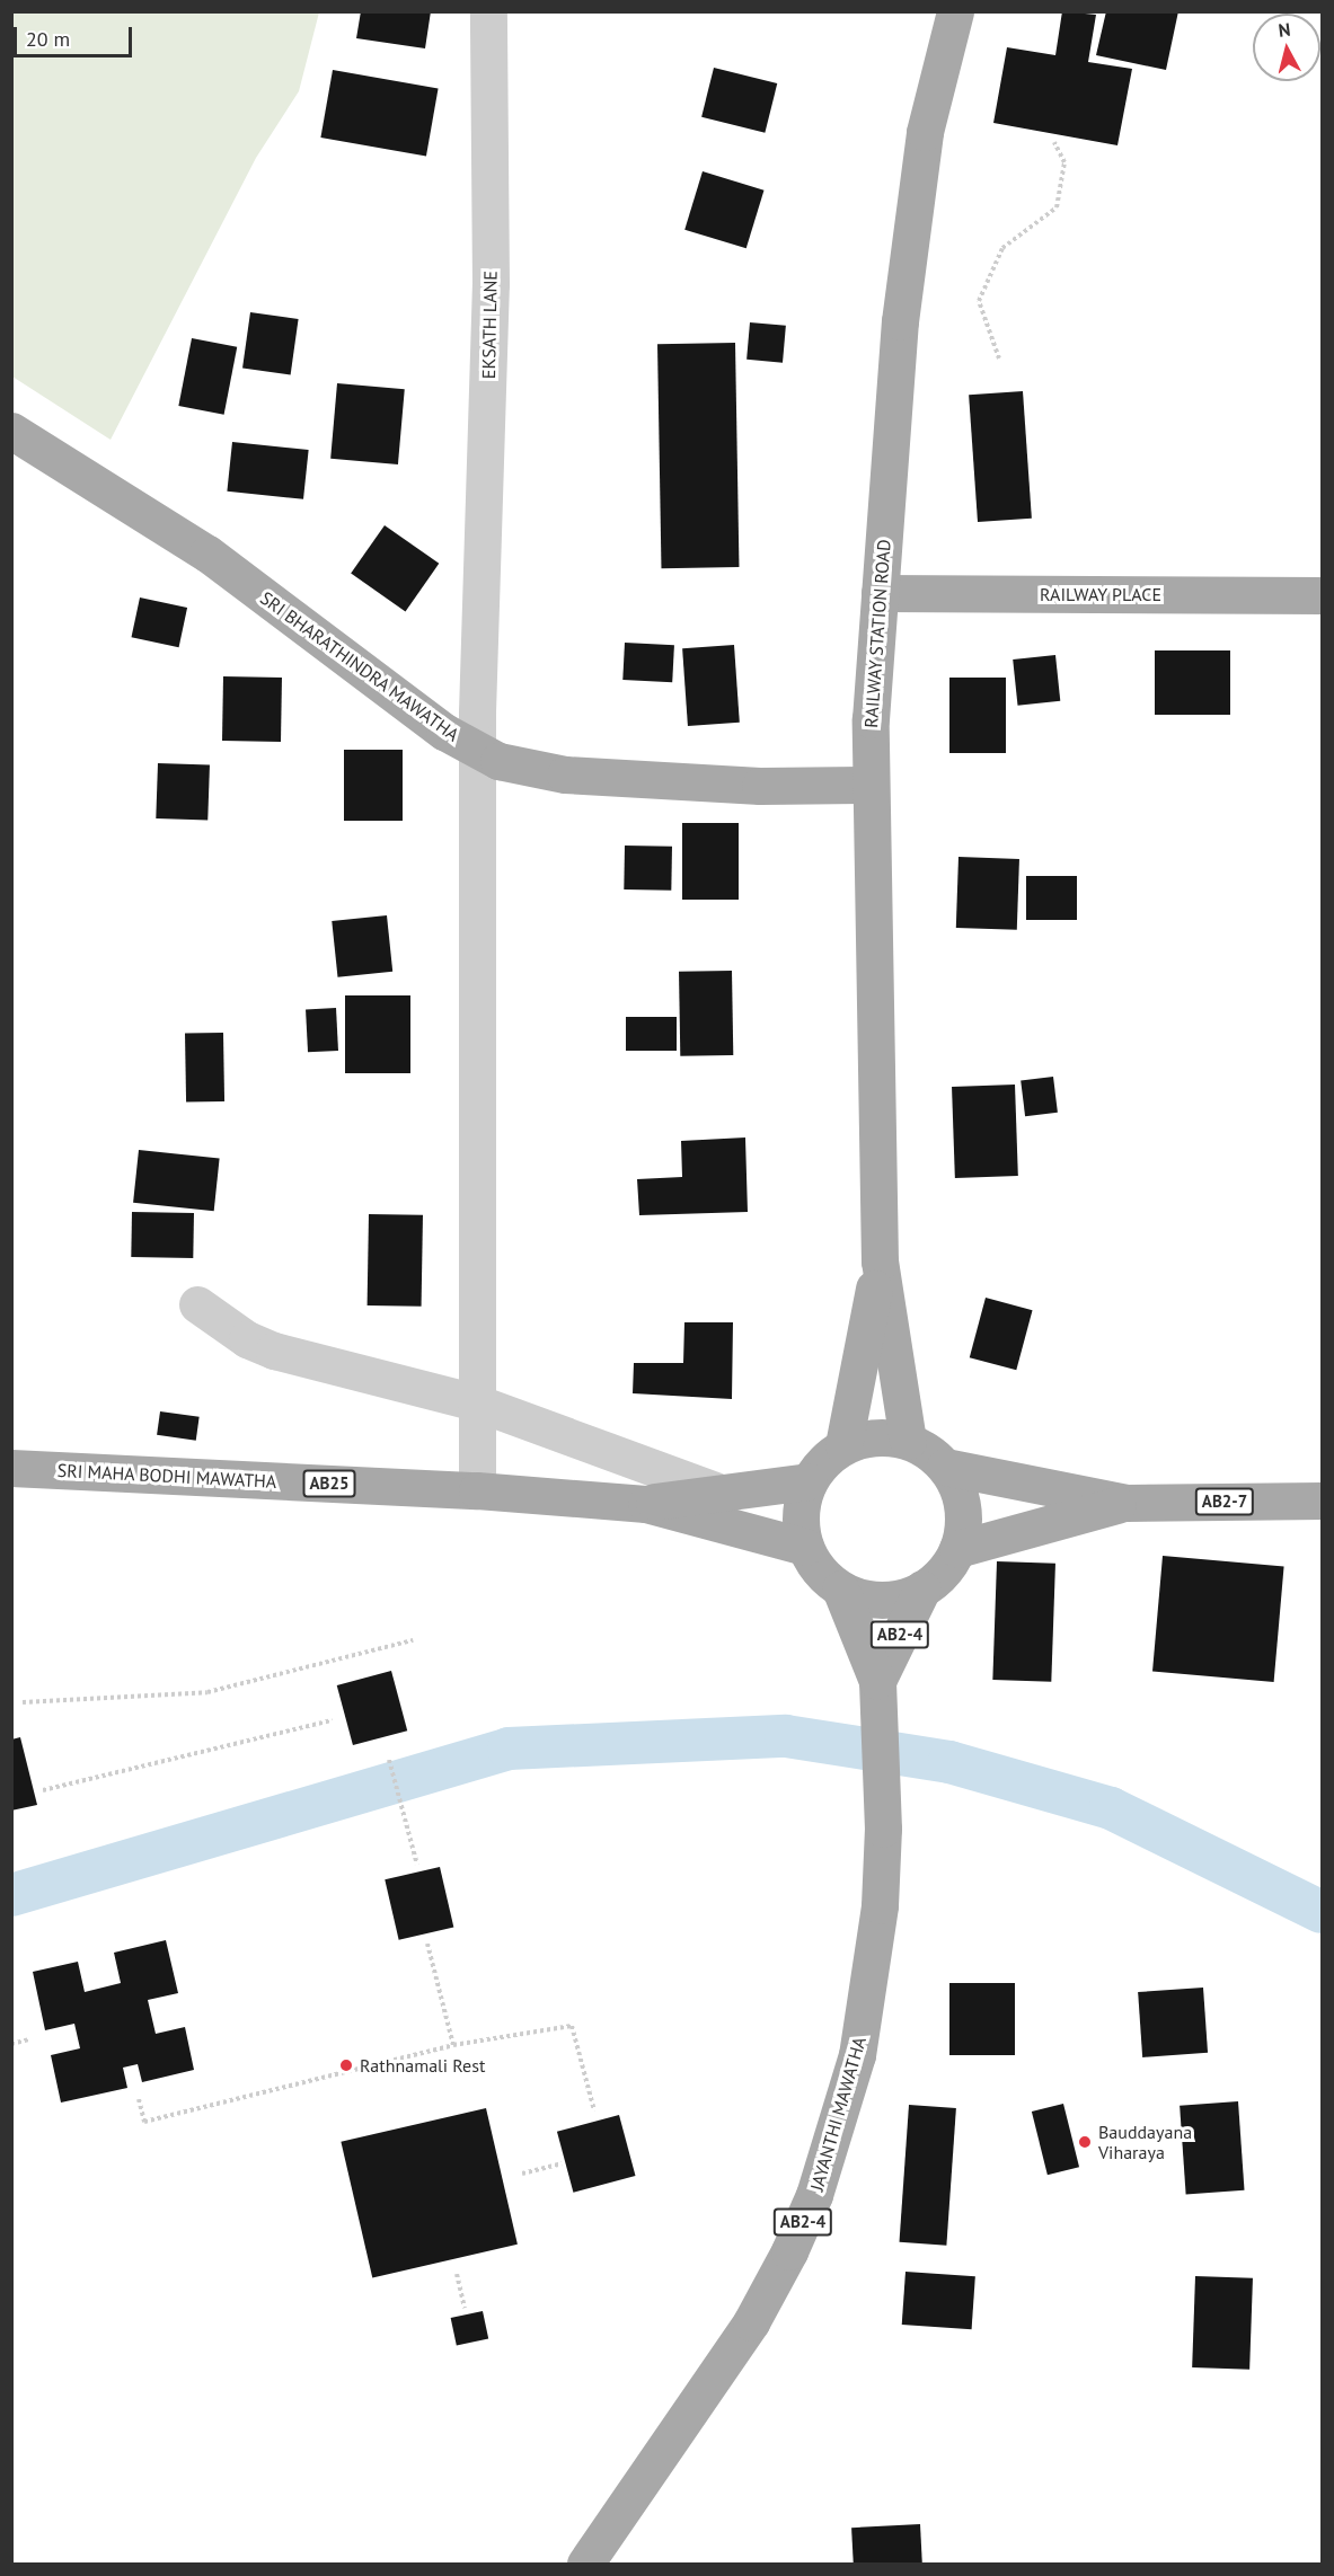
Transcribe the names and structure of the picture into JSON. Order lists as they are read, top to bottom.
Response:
{
  "streets": {
    "main road": [
      "RAILWAY PLACE",
      "RAILWAY STATION ROAD",
      "SRI BHARATHINDRA MAWATHA",
      "SRI MAHA BODHI MAWATHA",
      "AB25",
      "AB2-7",
      "AB2-4",
      "JAYANTHI MAWATHA"
    ],
    "street": ["EKSATH LANE"]
  },
  "crossings": [
    ["EKSATH LANE", "SRI BHARATHINDRA MAWATHA"],
    ["EKSATH LANE", "SRI MAHA BODHI MAWATHA"],
    ["RAILWAY PLACE", "RAILWAY STATION ROAD"],
    ["RAILWAY STATION ROAD", "SRI BHARATHINDRA MAWATHA"],
    ["RAILWAY STATION ROAD", "SRI MAHA BODHI MAWATHA"],
    ["RAILWAY STATION ROAD", "AB2-7"],
    ["RAILWAY STATION ROAD", "JAYANTHI MAWATHA"],
    ["SRI MAHA BODHI MAWATHA", "AB2-7"],
    ["SRI MAHA BODHI MAWATHA", "JAYANTHI MAWATHA"],
    ["AB2-7", "JAYANTHI MAWATHA"]
  ],
  "places": ["Rathnamali Rest", "Bauddayana Viharaya"],
  "scale_bar": "20 m",
  "north": "top"
}
